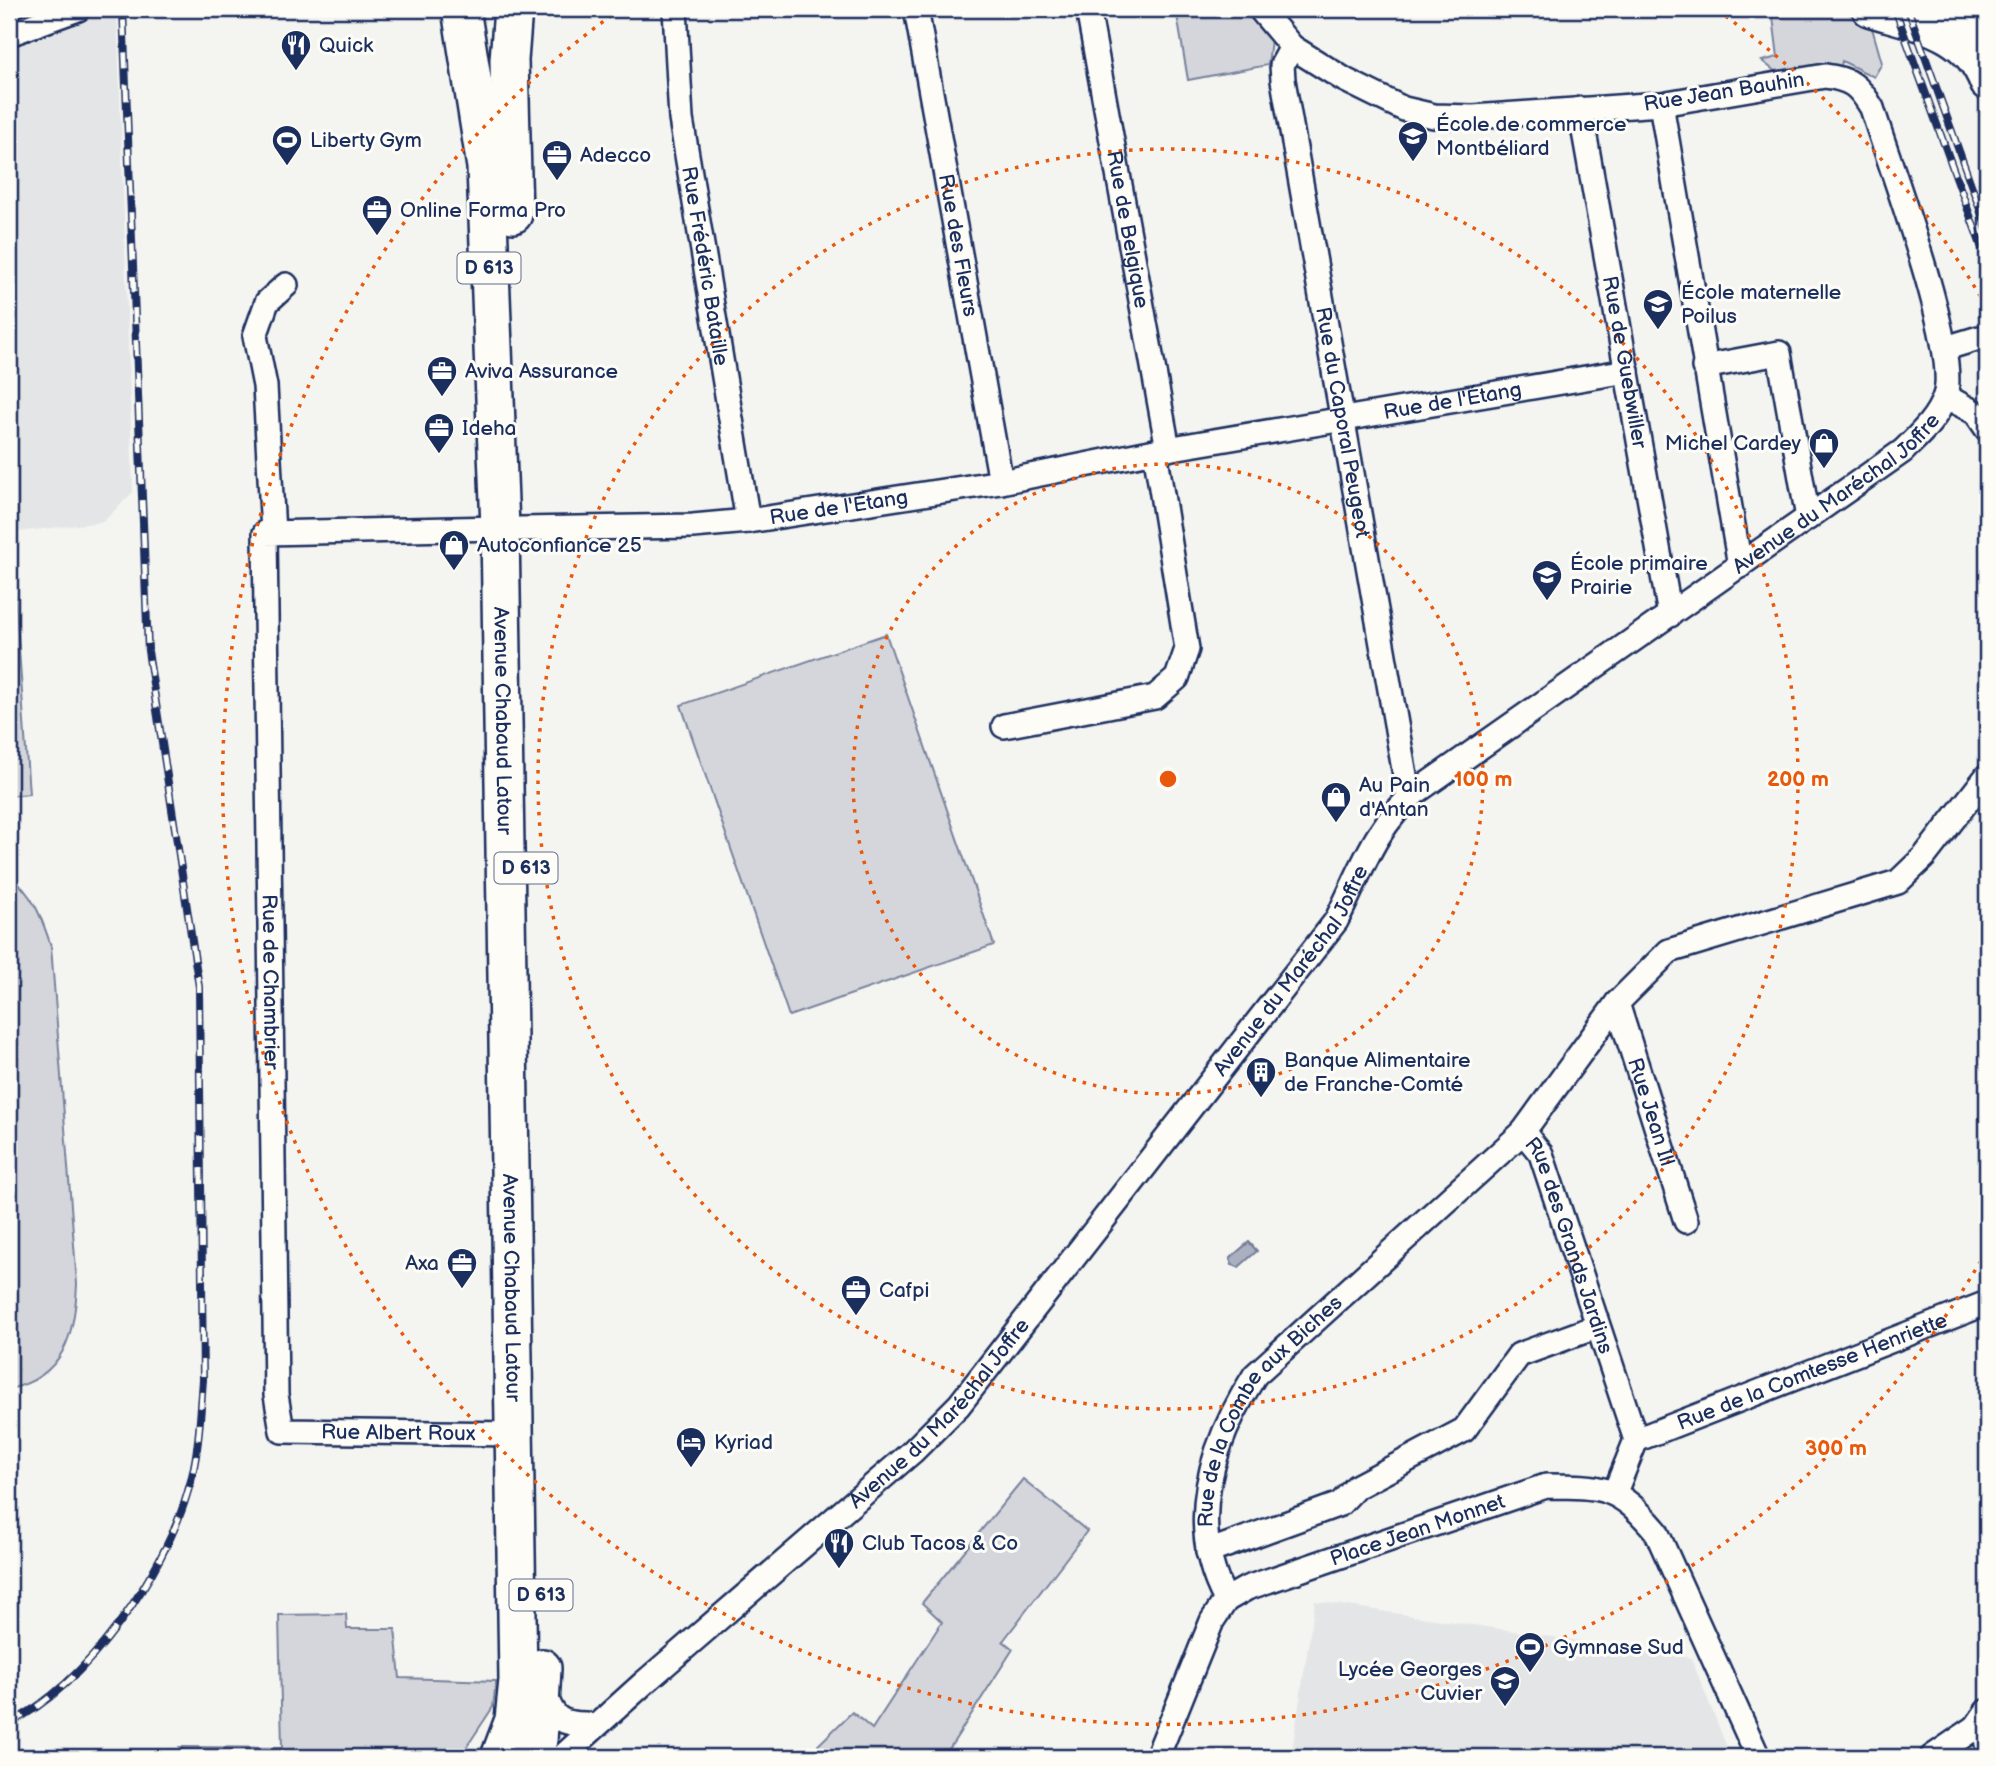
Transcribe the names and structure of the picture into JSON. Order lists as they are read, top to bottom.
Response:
{
  "streets": {
    "main road": ["D 613", "Avenue Chabaud Latour"],
    "street": [
      "Rue Jean Bauhin",
      "Rue de Belgique",
      "Rue des Fleurs",
      "Rue Frédéric Bataille",
      "Rue de Guebwiller",
      "Rue de l'Étang",
      "Rue du Caporal Peugeot",
      "Avenue du Maréchal Joffre",
      "Rue de Chambrier",
      "Rue Jean Ill",
      "Rue des Grands Jardins",
      "Rue de la Comtesse Henriette",
      "Rue de la Combe aux Biches",
      "Rue Albert Roux",
      "Place Jean Monnet"
    ]
  },
  "crossings": [
    ["Rue Jean Bauhin", "Rue de Guebwiller"],
    ["Rue Jean Bauhin", "Rue du Caporal Peugeot"],
    ["Rue Jean Bauhin", "Avenue du Maréchal Joffre"],
    ["Rue de Belgique", "Rue de l'Étang"],
    ["Rue des Fleurs", "Rue de l'Étang"],
    ["Rue Frédéric Bataille", "Rue de l'Étang"],
    ["D 613", "Avenue Chabaud Latour"],
    ["Rue de Guebwiller", "Rue de l'Étang"],
    ["Rue de Guebwiller", "Avenue du Maréchal Joffre"],
    ["Rue de l'Étang", "Rue du Caporal Peugeot"],
    ["Rue de l'Étang", "Avenue Chabaud Latour"],
    ["Rue de l'Étang", "Rue de Chambrier"],
    ["Rue du Caporal Peugeot", "Avenue du Maréchal Joffre"],
    ["Avenue du Maréchal Joffre", "Avenue Chabaud Latour"],
    ["Avenue Chabaud Latour", "Rue Albert Roux"],
    ["Rue de Chambrier", "Rue Albert Roux"],
    ["Rue Jean Ill", "Rue des Grands Jardins"],
    ["Rue des Grands Jardins", "Rue de la Comtesse Henriette"],
    ["Rue des Grands Jardins", "Rue de la Combe aux Biches"],
    ["Rue de la Combe aux Biches", "Place Jean Monnet"]
  ],
  "places": {
    "restaurant": ["Quick", "Club Tacos & Co"],
    "school or university": [
      "École de commerce Montbéliard",
      "École maternelle Poilus",
      "École primaire Prairie",
      "Lycée Georges Cuvier"
    ],
    "sports": ["Liberty Gym", "Gymnase Sud"],
    "office": [
      "Adecco",
      "Online Forma Pro",
      "Aviva Assurance",
      "Ideha",
      "Axa",
      "Cafpi"
    ],
    "shop": ["Michel Cardey", "Autoconfiance 25", "Au Pain d'Antan"],
    "building": ["Banque Alimentaire de Franche-Comté"],
    "hotel": ["Kyriad"]
  },
  "rings": ["100 m", "200 m", "300 m"]
}
